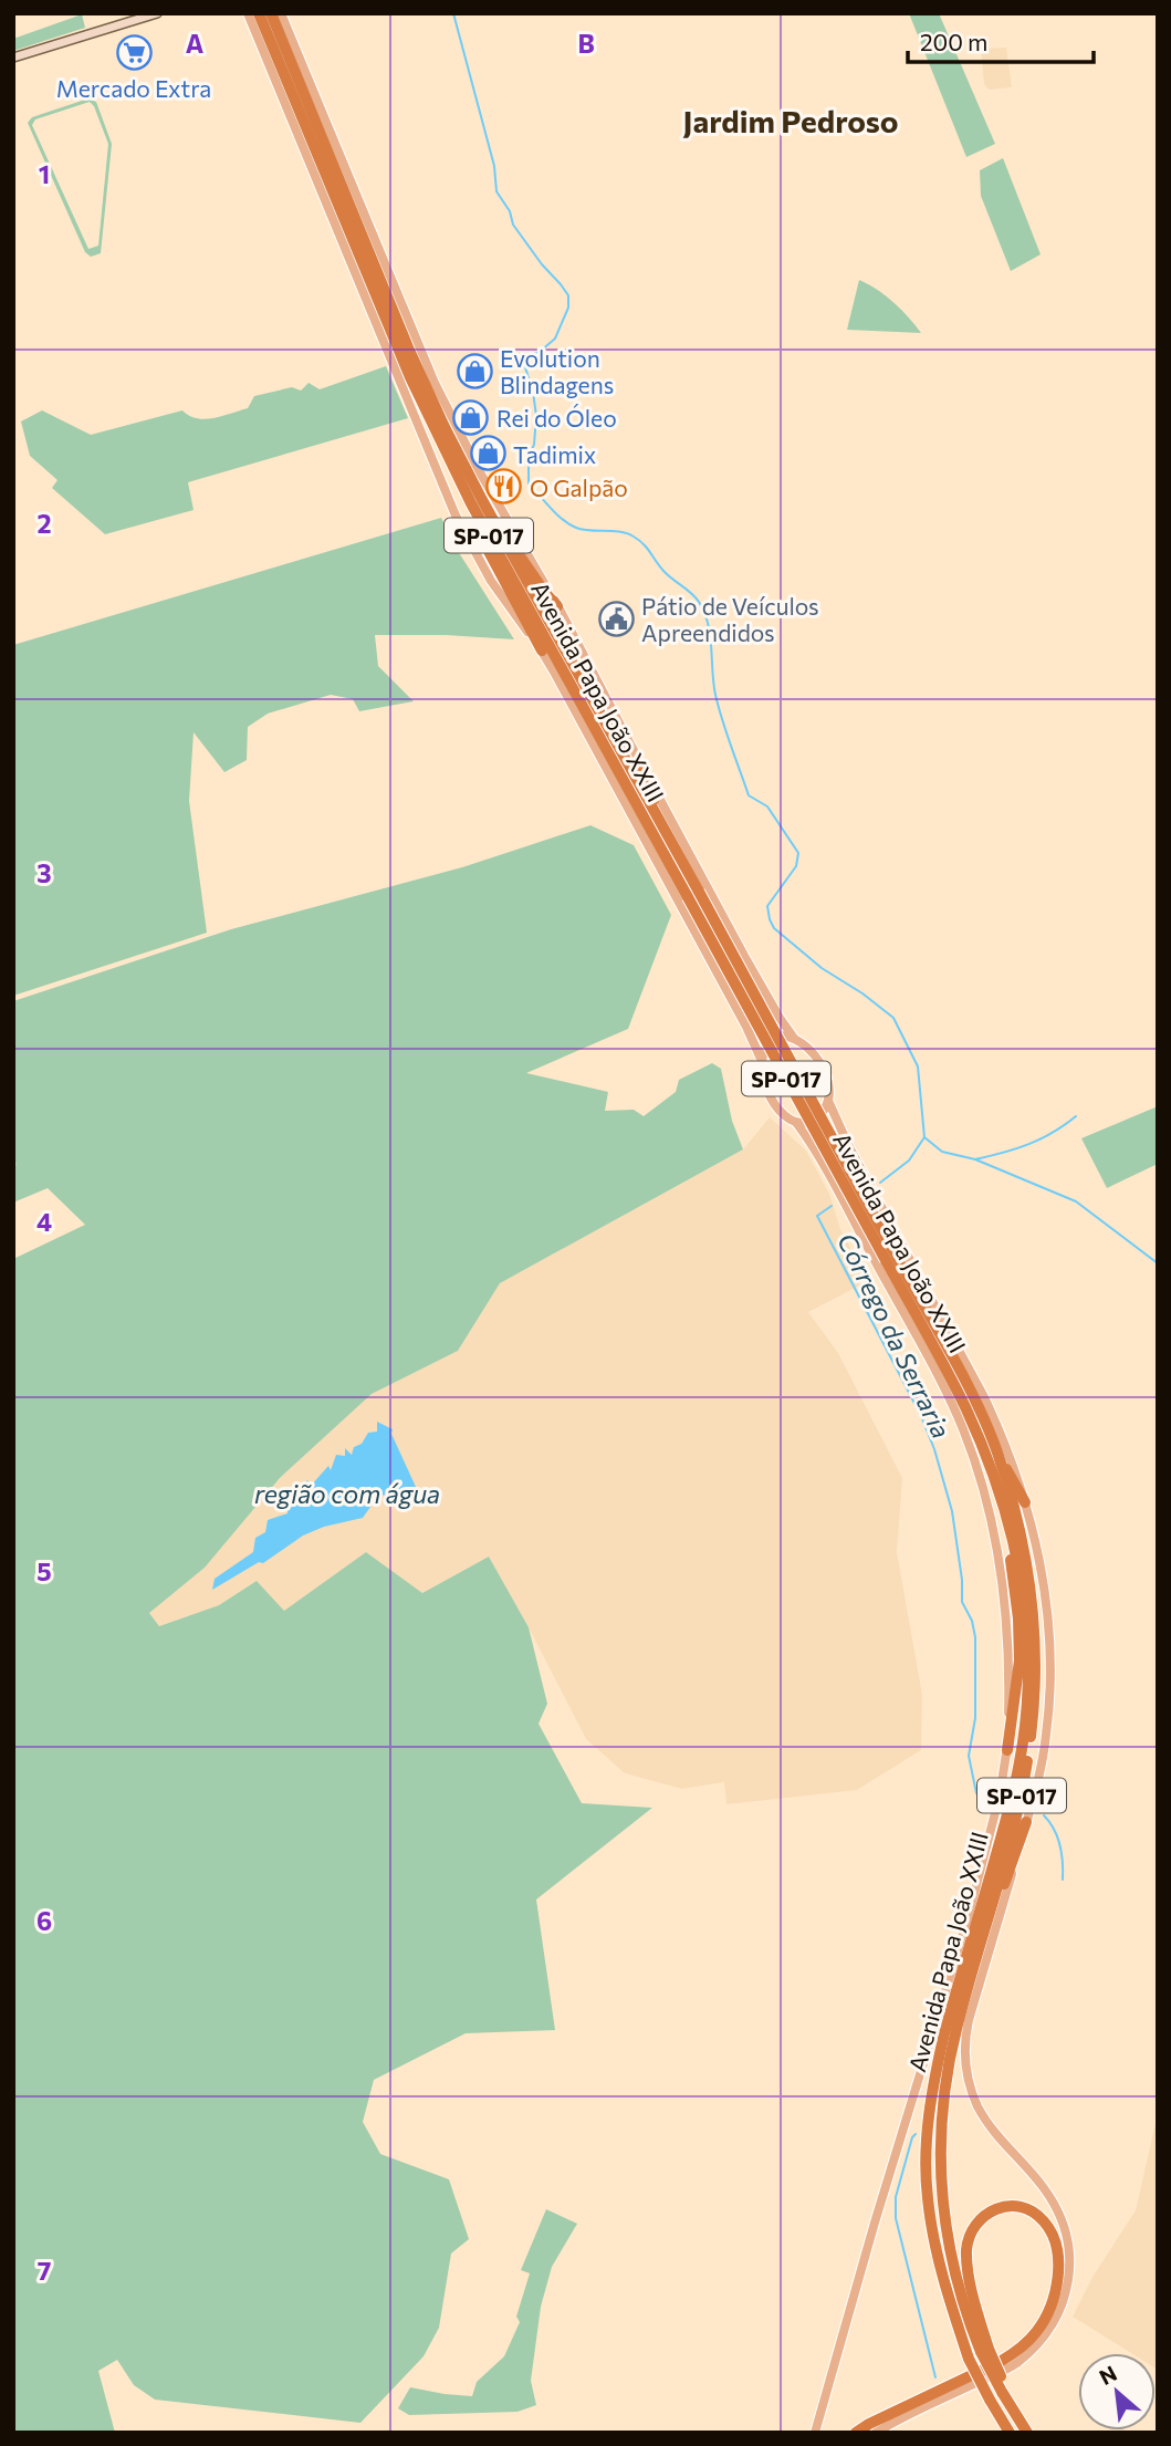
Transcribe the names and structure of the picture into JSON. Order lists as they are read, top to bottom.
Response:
{
  "streets": {
    "highway": ["SP-017", "Avenida Papa João XXIII"]
  },
  "districts": ["Jardim Pedroso"],
  "water": ["Córrego da Serraria", "região com água"],
  "places": {
    "supermarket": ["Mercado Extra"],
    "shop": ["Evolution Blindagens", "Rei do Óleo", "Tadimix"],
    "restaurant": ["O Galpão"],
    "public building": ["Pátio de Veículos Apreendidos"]
  },
  "scale_bar": "200 m",
  "north": "top left",
  "grid": {
    "columns": ["A", "B"],
    "rows": [
      "1",
      "2",
      "3",
      "4",
      "5",
      "6",
      "7"
    ]
  }
}
